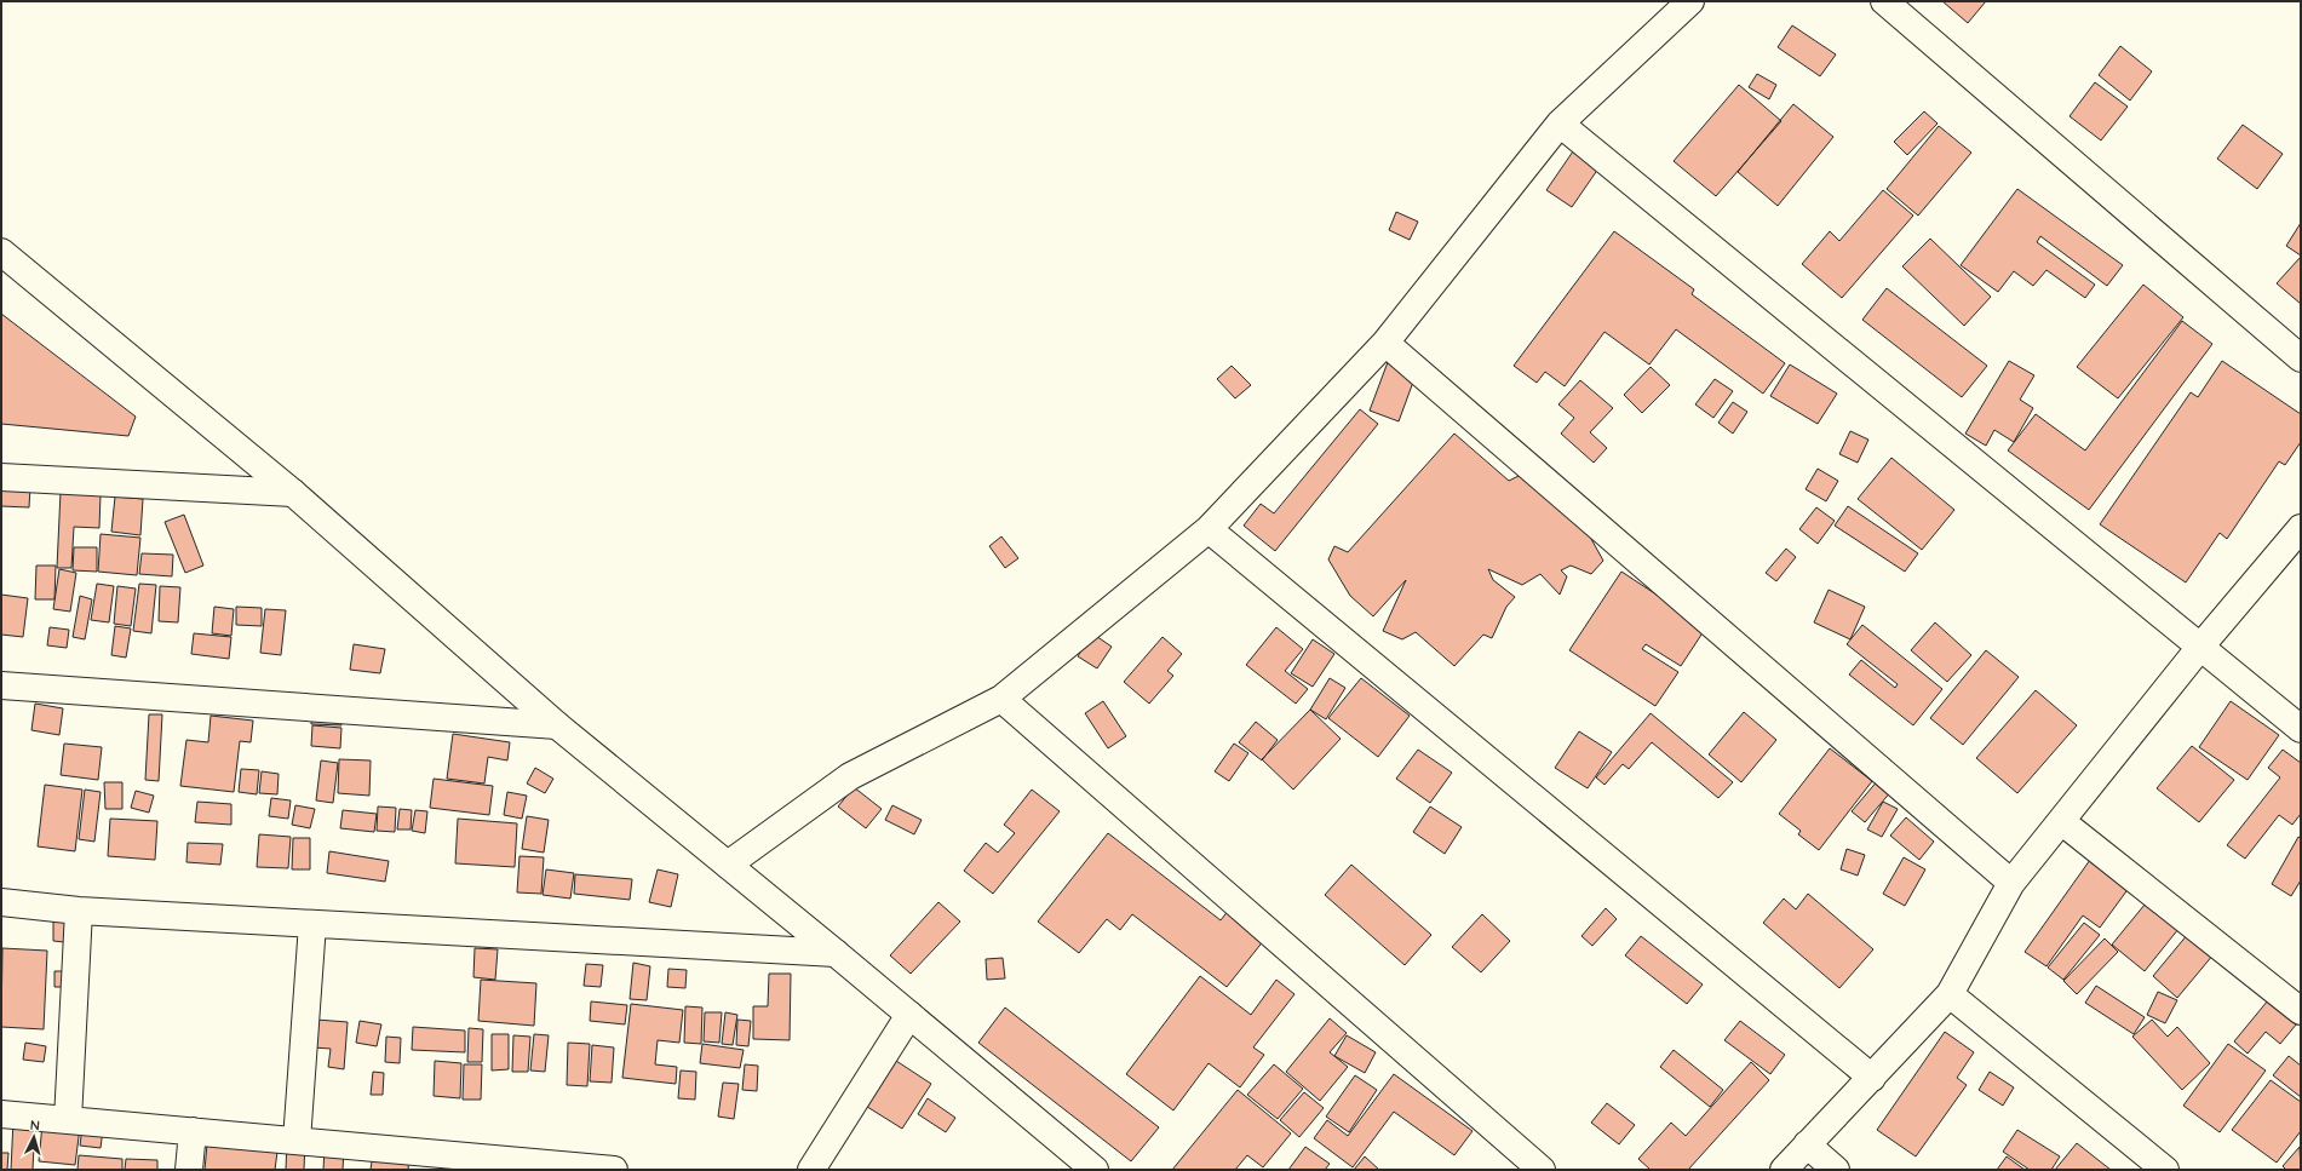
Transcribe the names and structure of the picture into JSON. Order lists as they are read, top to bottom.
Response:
{
  "north": "top"
}
